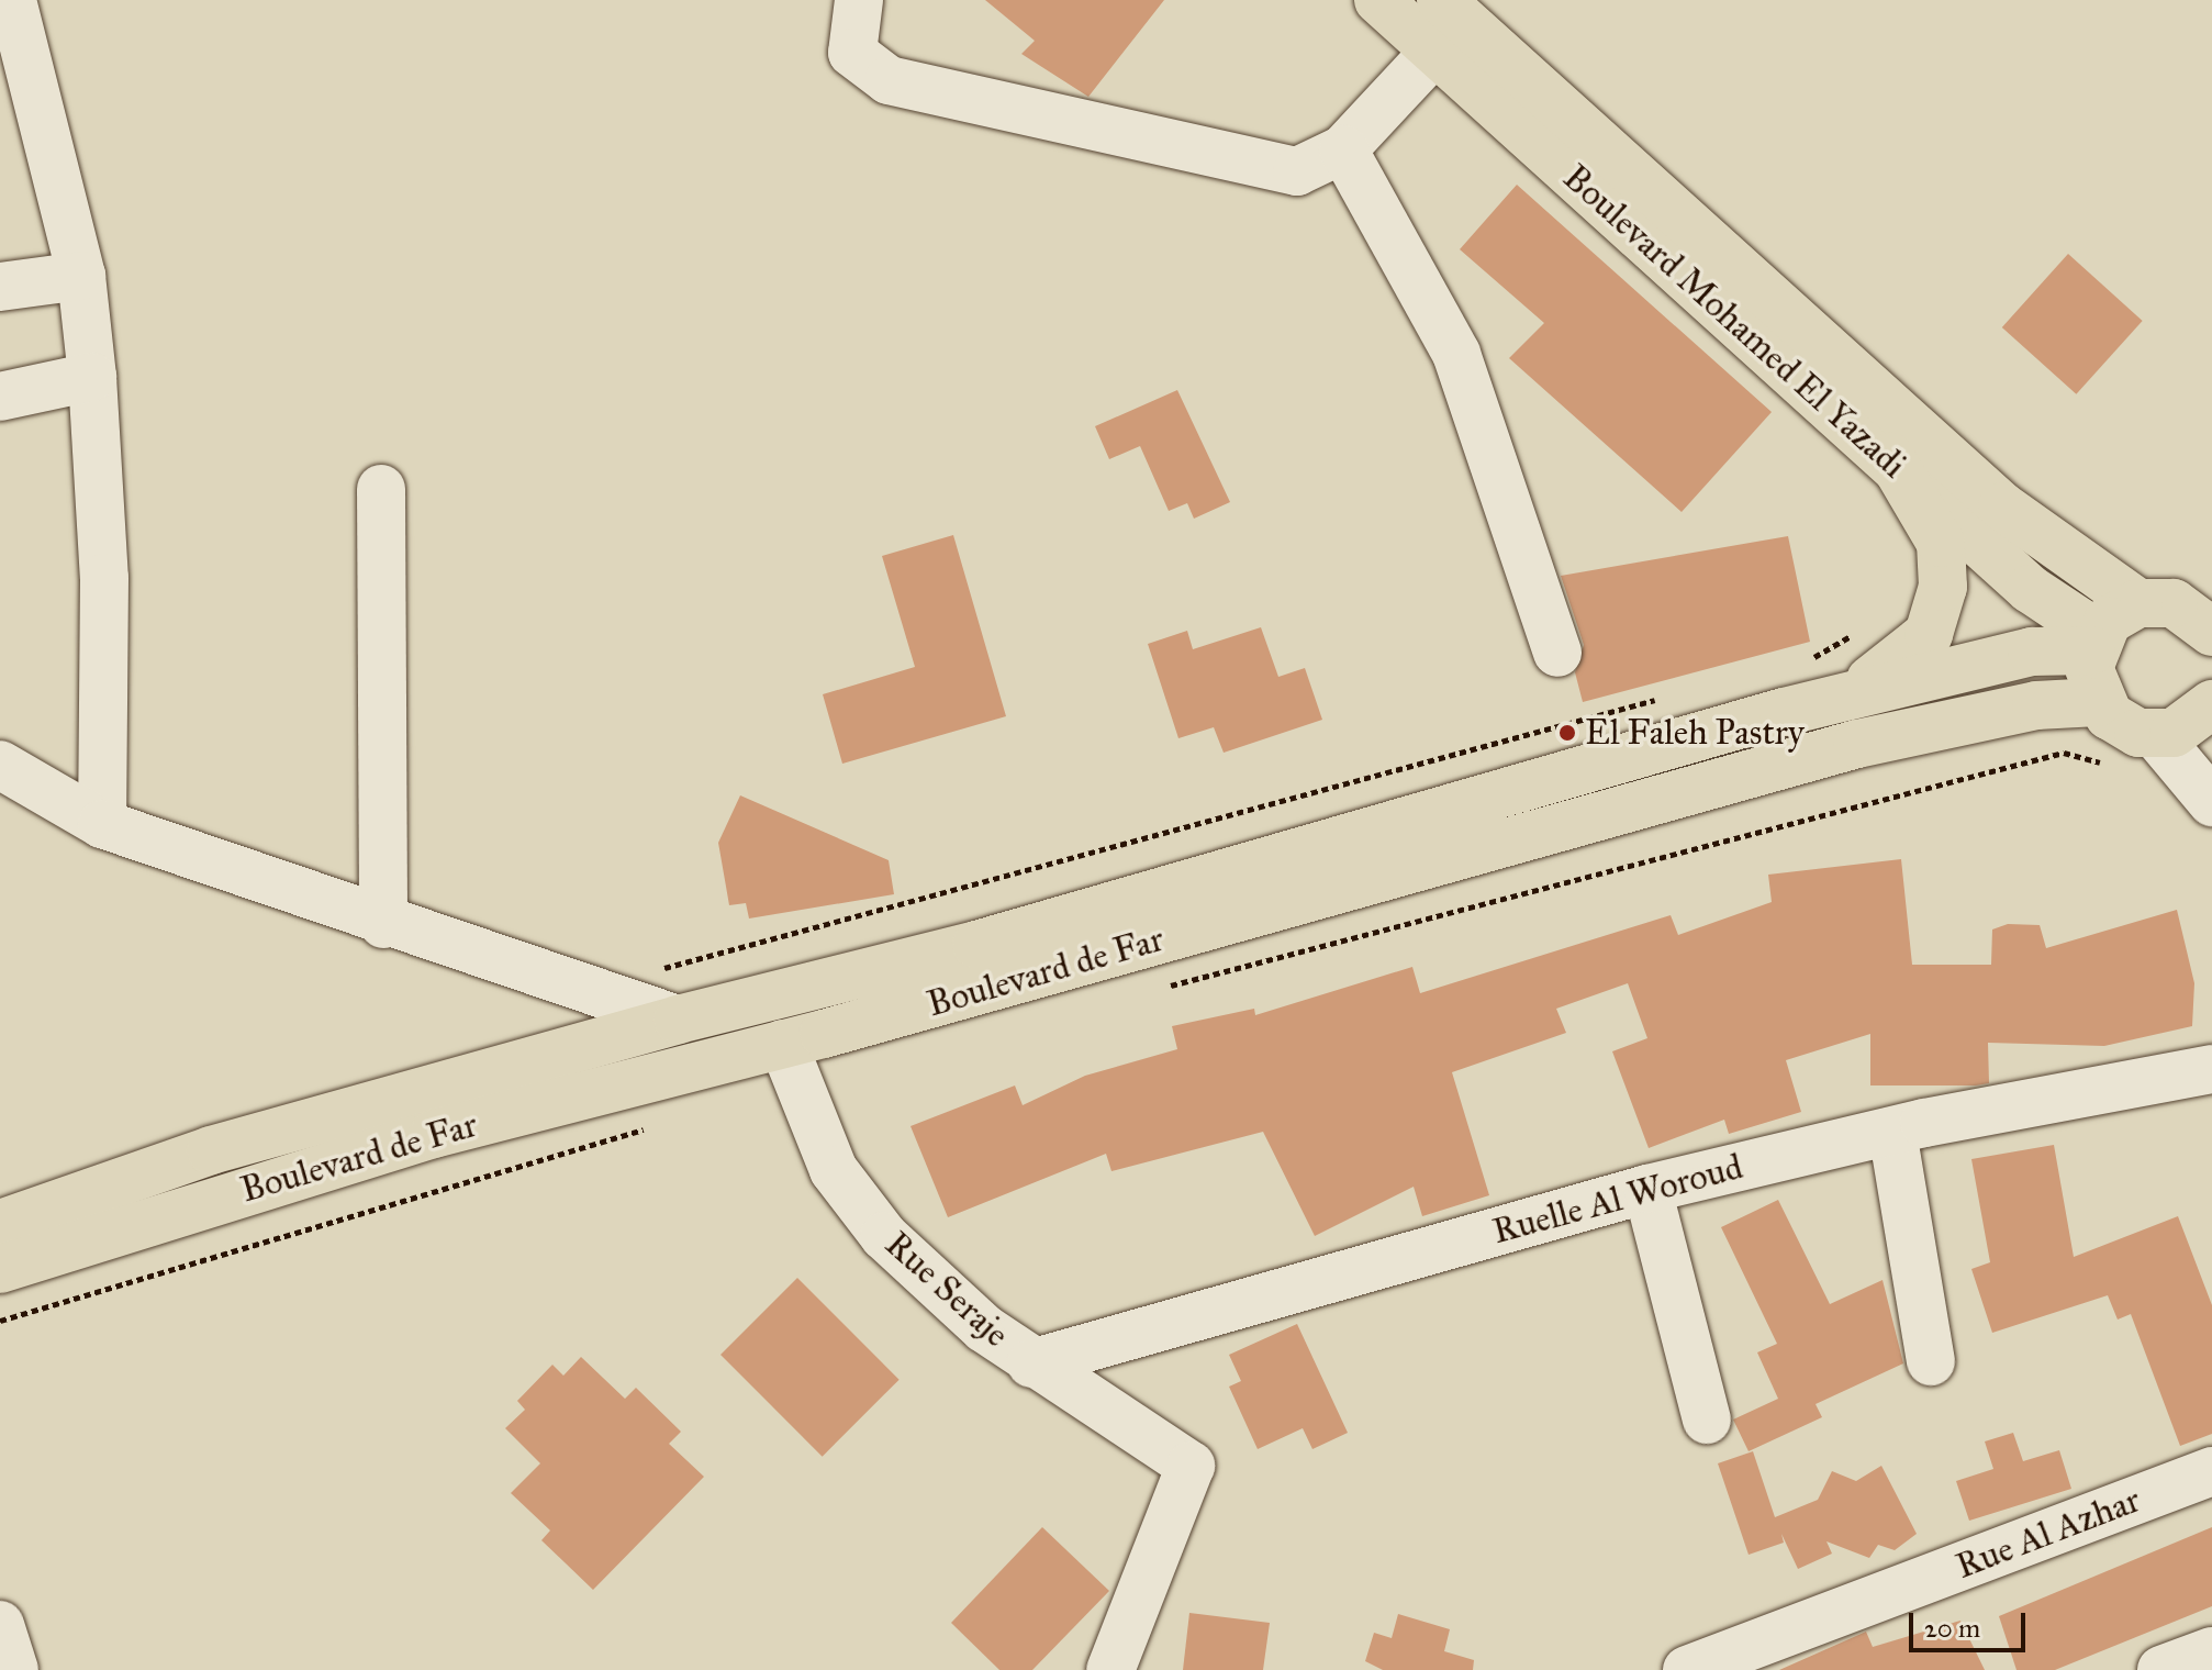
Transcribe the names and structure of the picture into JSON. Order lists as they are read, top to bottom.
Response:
{
  "streets": {
    "main road": ["Boulevard Mohamed El Yazadi", "Boulevard de Far"],
    "street": ["Ruelle Al Woroud", "Rue Seraje", "Rue Al Azhar"]
  },
  "crossings": [
    ["Boulevard Mohamed El Yazadi", "Boulevard de Far"],
    ["Boulevard de Far", "Rue Seraje"],
    ["Ruelle Al Woroud", "Rue Seraje"]
  ],
  "places": ["El Faleh Pastry"],
  "scale_bar": "20 m"
}
